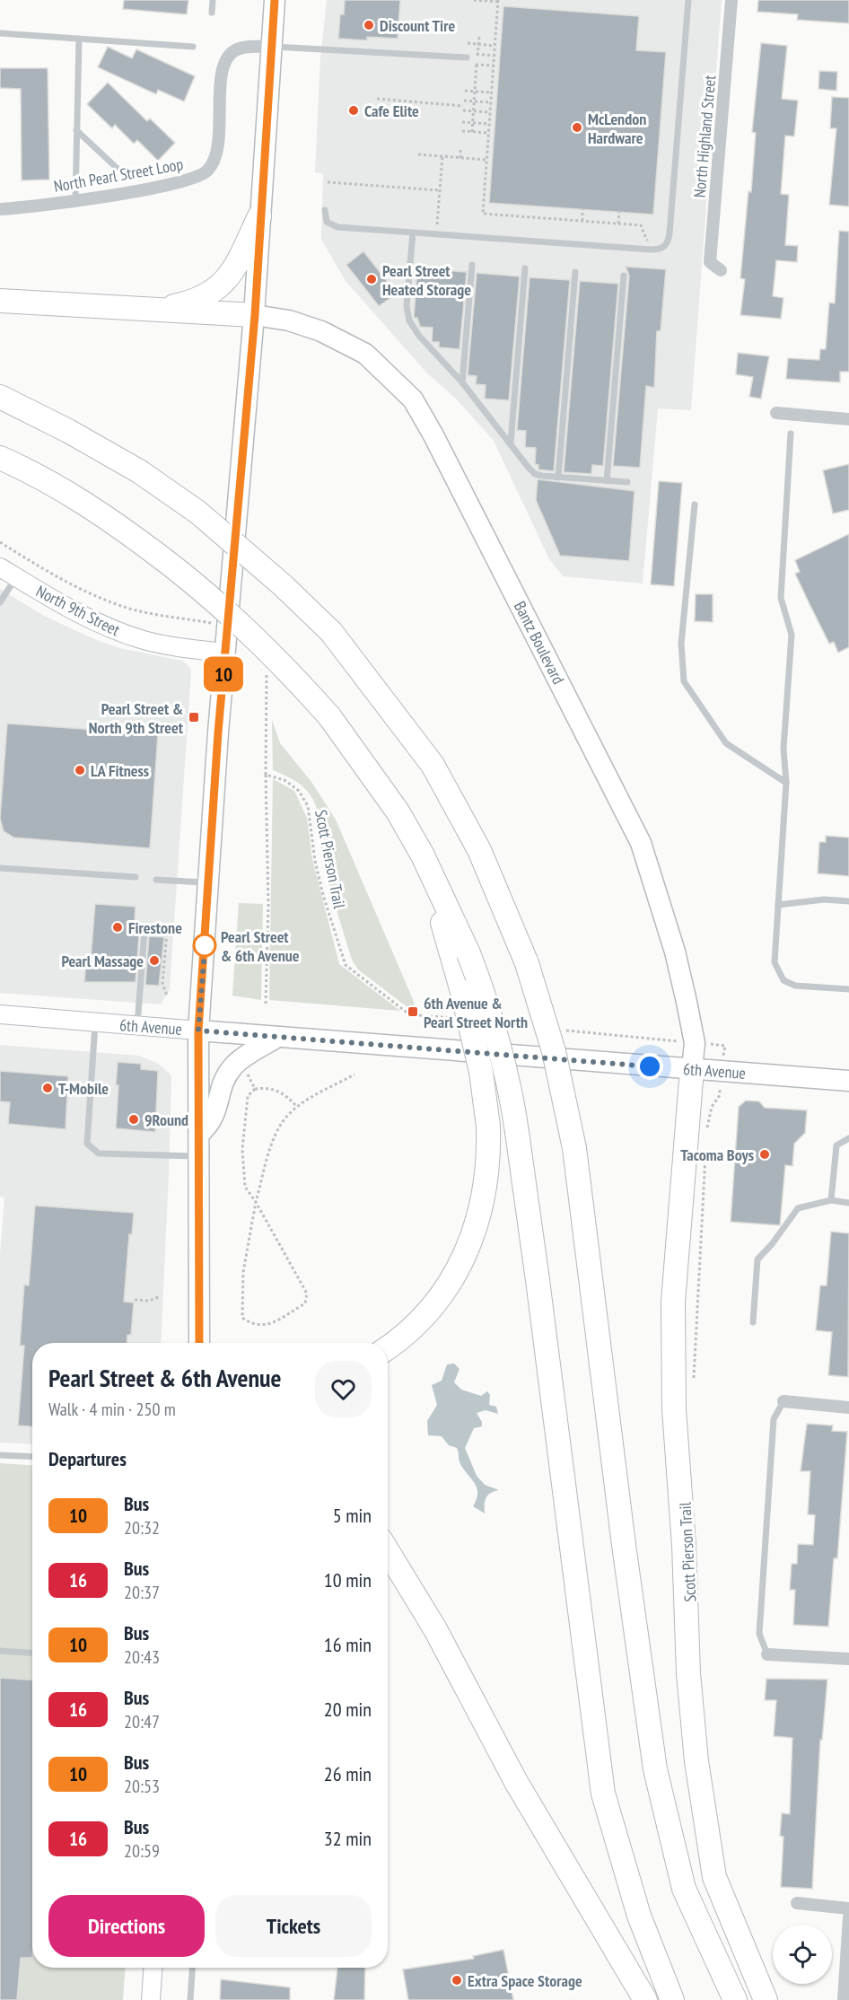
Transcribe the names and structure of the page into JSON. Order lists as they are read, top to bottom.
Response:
{
  "streets": {
    "main road": ["Bantz Boulevard", "6th Avenue"],
    "street": ["North Highland Street", "North Pearl Street Loop", "North 9th Street"],
    "path": ["Scott Pierson Trail"]
  },
  "crossings": [
    ["Bantz Boulevard", "6th Avenue"]
  ],
  "places": {
    "other": [
      "Discount Tire",
      "Cafe Elite",
      "McLendon Hardware",
      "Pearl Street Heated Storage",
      "LA Fitness",
      "Firestone",
      "Pearl Street & 6th Avenue",
      "Pearl Massage",
      "T-Mobile",
      "9Round",
      "Tacoma Boys",
      "Extra Space Storage"
    ],
    "transit": ["Pearl Street & North 9th Street", "6th Avenue & Pearl Street North"]
  },
  "lines": ["bus line 10"],
  "page": {
    "on_map": "10",
    "heading": [
      ["Pearl Street & 6th Avenue", "Walk · 4 min · 250 m"],
      "Departures"
    ],
    "list": [
      {
        "mark": "10",
        "name": "Bus",
        "note": "20:32",
        "value": "5 min"
      },
      {
        "mark": "16",
        "name": "Bus",
        "note": "20:37",
        "value": "10 min"
      },
      {
        "mark": "10",
        "name": "Bus",
        "note": "20:43",
        "value": "16 min"
      },
      {
        "mark": "16",
        "name": "Bus",
        "note": "20:47",
        "value": "20 min"
      },
      {
        "mark": "10",
        "name": "Bus",
        "note": "20:53",
        "value": "26 min"
      },
      {
        "mark": "16",
        "name": "Bus",
        "note": "20:59",
        "value": "32 min"
      }
    ],
    "buttons": ["Directions", "Tickets"]
  }
}
